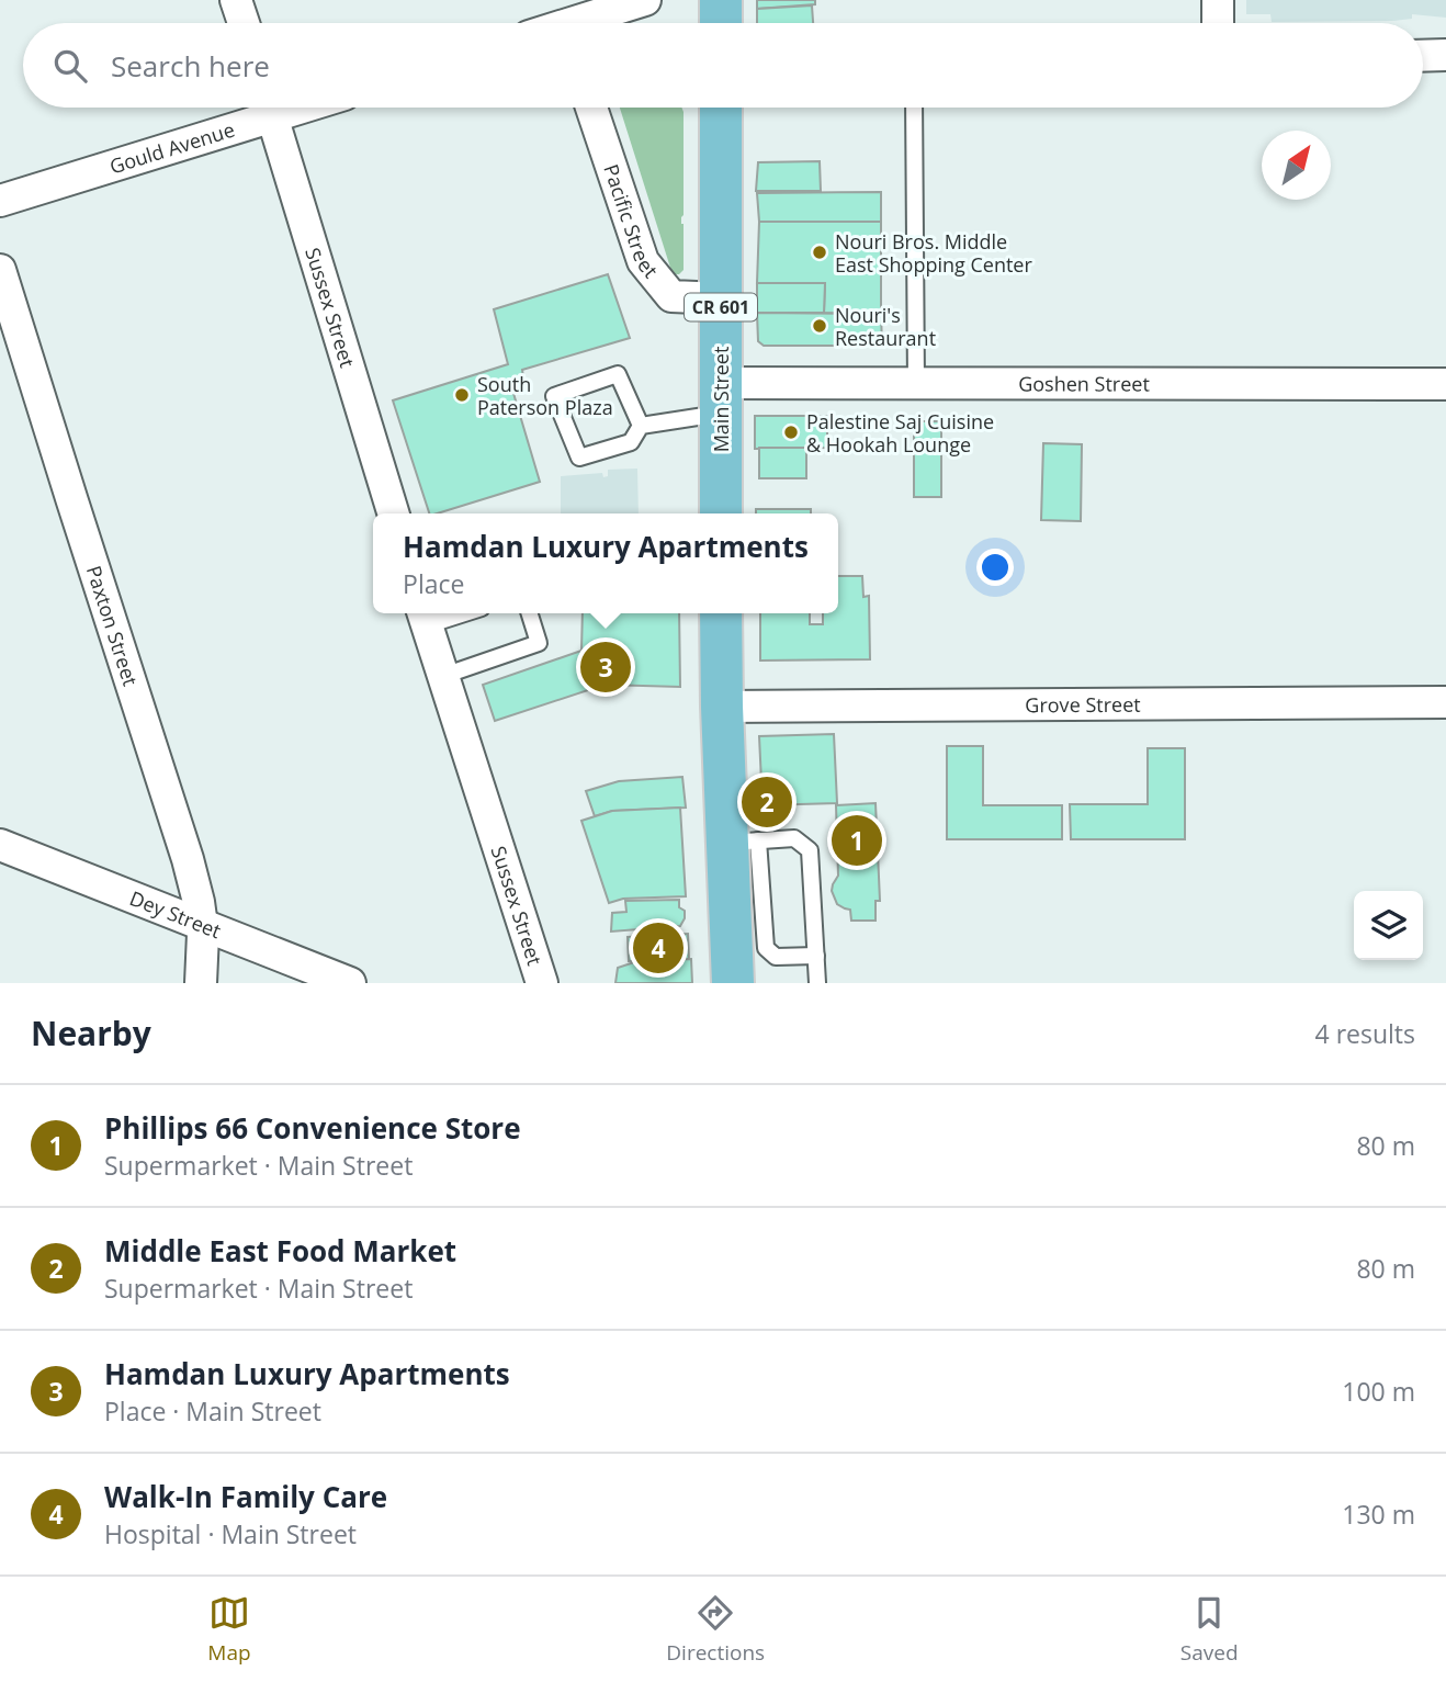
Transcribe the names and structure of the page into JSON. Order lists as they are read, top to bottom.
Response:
{
  "streets": {
    "main road": ["CR 601", "Main Street"],
    "street": [
      "Gould Avenue",
      "Pacific Street",
      "Sussex Street",
      "Goshen Street",
      "Paxton Street",
      "Grove Street",
      "Dey Street"
    ]
  },
  "crossings": [
    ["Pacific Street", "Main Street"],
    ["Goshen Street", "Main Street"],
    ["Paxton Street", "Dey Street"]
  ],
  "places": [
    "Nouri Bros. Middle East Shopping Center",
    "Nouri's Restaurant",
    "South Paterson Plaza",
    "Palestine Saj Cuisine & Hookah Lounge"
  ],
  "north": "top right",
  "page": {
    "search": "Search here",
    "popup": ["Hamdan Luxury Apartments", "Place"],
    "pins": [
      "3",
      "2",
      "1",
      "4"
    ],
    "heading": ["Nearby", "4 results"],
    "list": [
      {
        "mark": "1",
        "name": "Phillips 66 Convenience Store",
        "note": "Supermarket · Main Street",
        "value": "80 m"
      },
      {
        "mark": "2",
        "name": "Middle East Food Market",
        "note": "Supermarket · Main Street",
        "value": "80 m"
      },
      {
        "mark": "3",
        "name": "Hamdan Luxury Apartments",
        "note": "Place · Main Street",
        "value": "100 m"
      },
      {
        "mark": "4",
        "name": "Walk-In Family Care",
        "note": "Hospital · Main Street",
        "value": "130 m"
      }
    ],
    "nav": ["Map", "Directions", "Saved"]
  }
}
